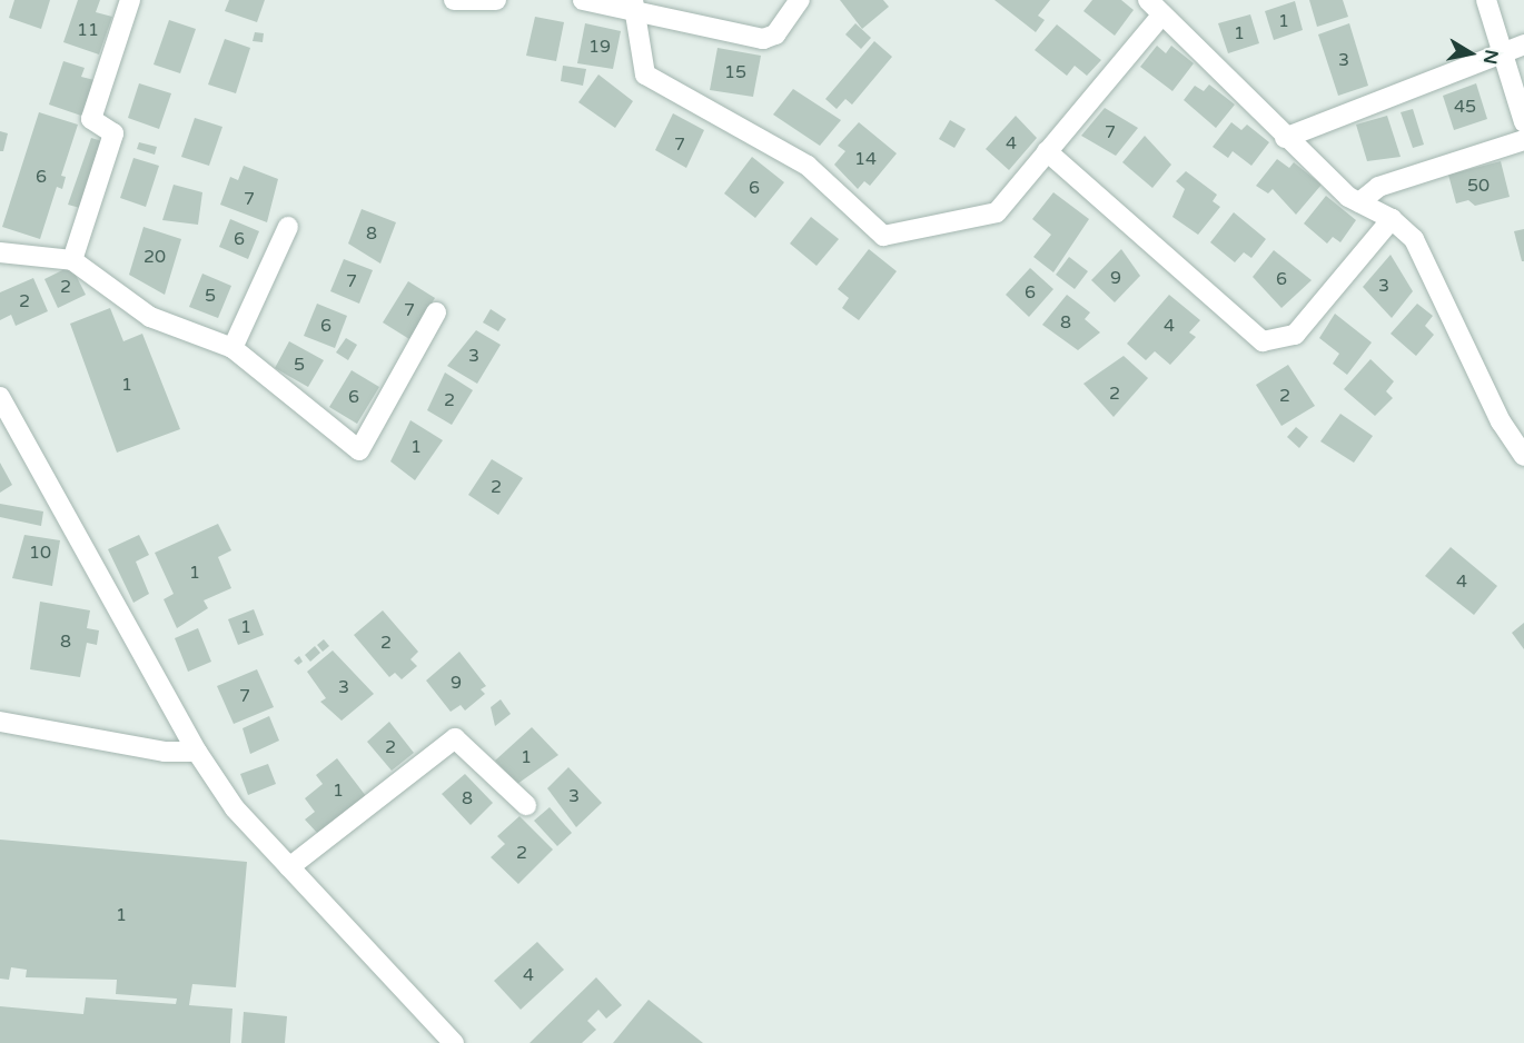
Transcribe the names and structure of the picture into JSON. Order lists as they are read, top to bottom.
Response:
{
  "house_numbers": [
    "1",
    "11",
    "1",
    "19",
    "3",
    "15",
    "45",
    "7",
    "4",
    "7",
    "14",
    "6",
    "50",
    "6",
    "7",
    "8",
    "6",
    "20",
    "9",
    "6",
    "7",
    "3",
    "2",
    "6",
    "5",
    "2",
    "7",
    "8",
    "6",
    "4",
    "3",
    "5",
    "1",
    "2",
    "2",
    "6",
    "2",
    "1",
    "2",
    "10",
    "1",
    "4",
    "1",
    "8",
    "2",
    "9",
    "3",
    "7",
    "2",
    "1",
    "1",
    "3",
    "8",
    "2",
    "1",
    "4"
  ],
  "north": "right"
}
